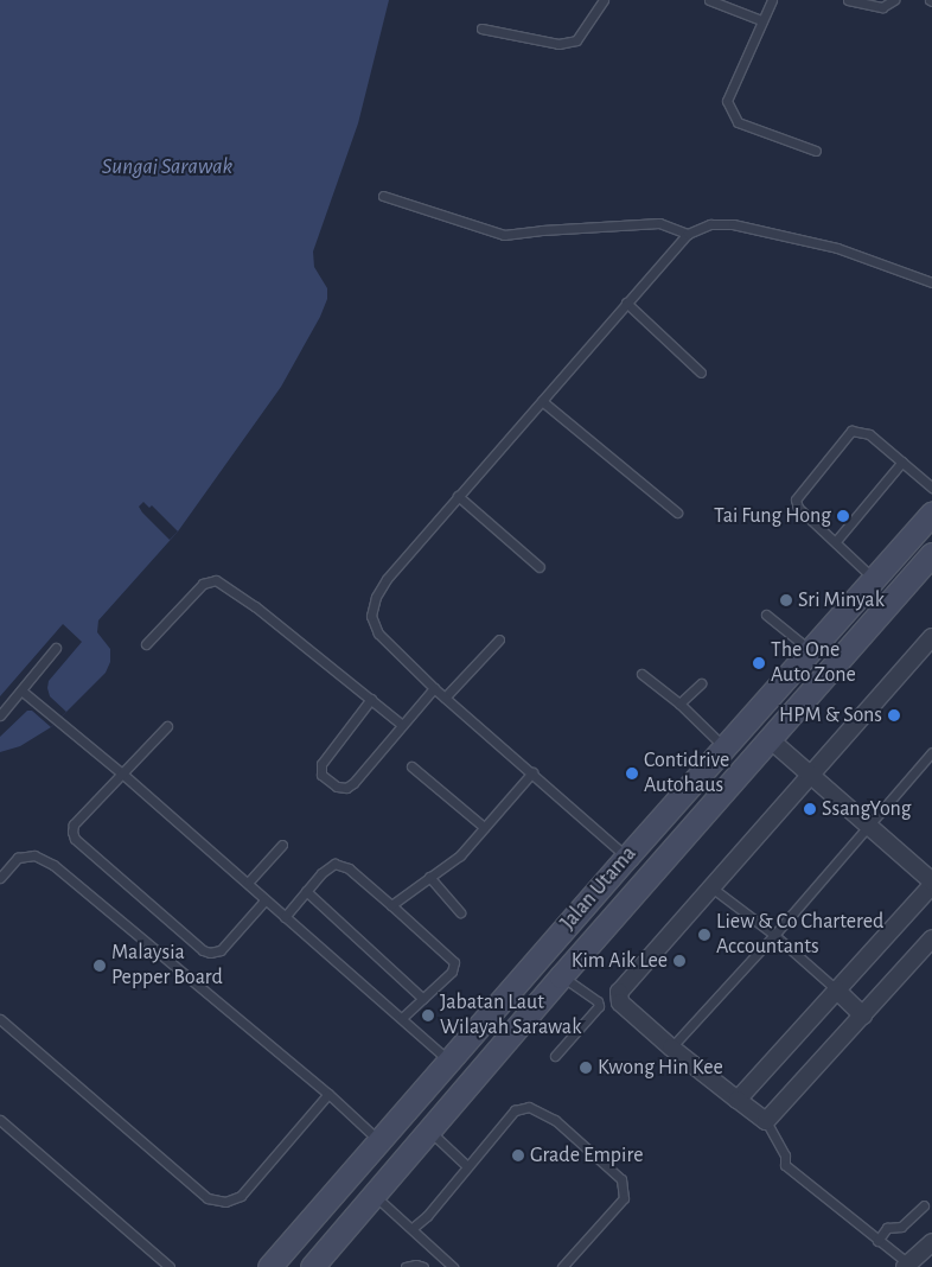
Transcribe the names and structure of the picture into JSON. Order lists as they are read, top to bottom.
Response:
{
  "streets": {
    "main road": ["Jalan Utama"]
  },
  "water": ["Sungai Sarawak"],
  "places": [
    "Tai Fung Hong",
    "Sri Minyak",
    "The One Auto Zone",
    "HPM & Sons",
    "Contidrive Autohaus",
    "SsangYong",
    "Liew & Co Chartered Accountants",
    "Kim Aik Lee",
    "Malaysia Pepper Board",
    "Jabatan Laut Wilayah Sarawak",
    "Kwong Hin Kee",
    "Grade Empire"
  ]
}
